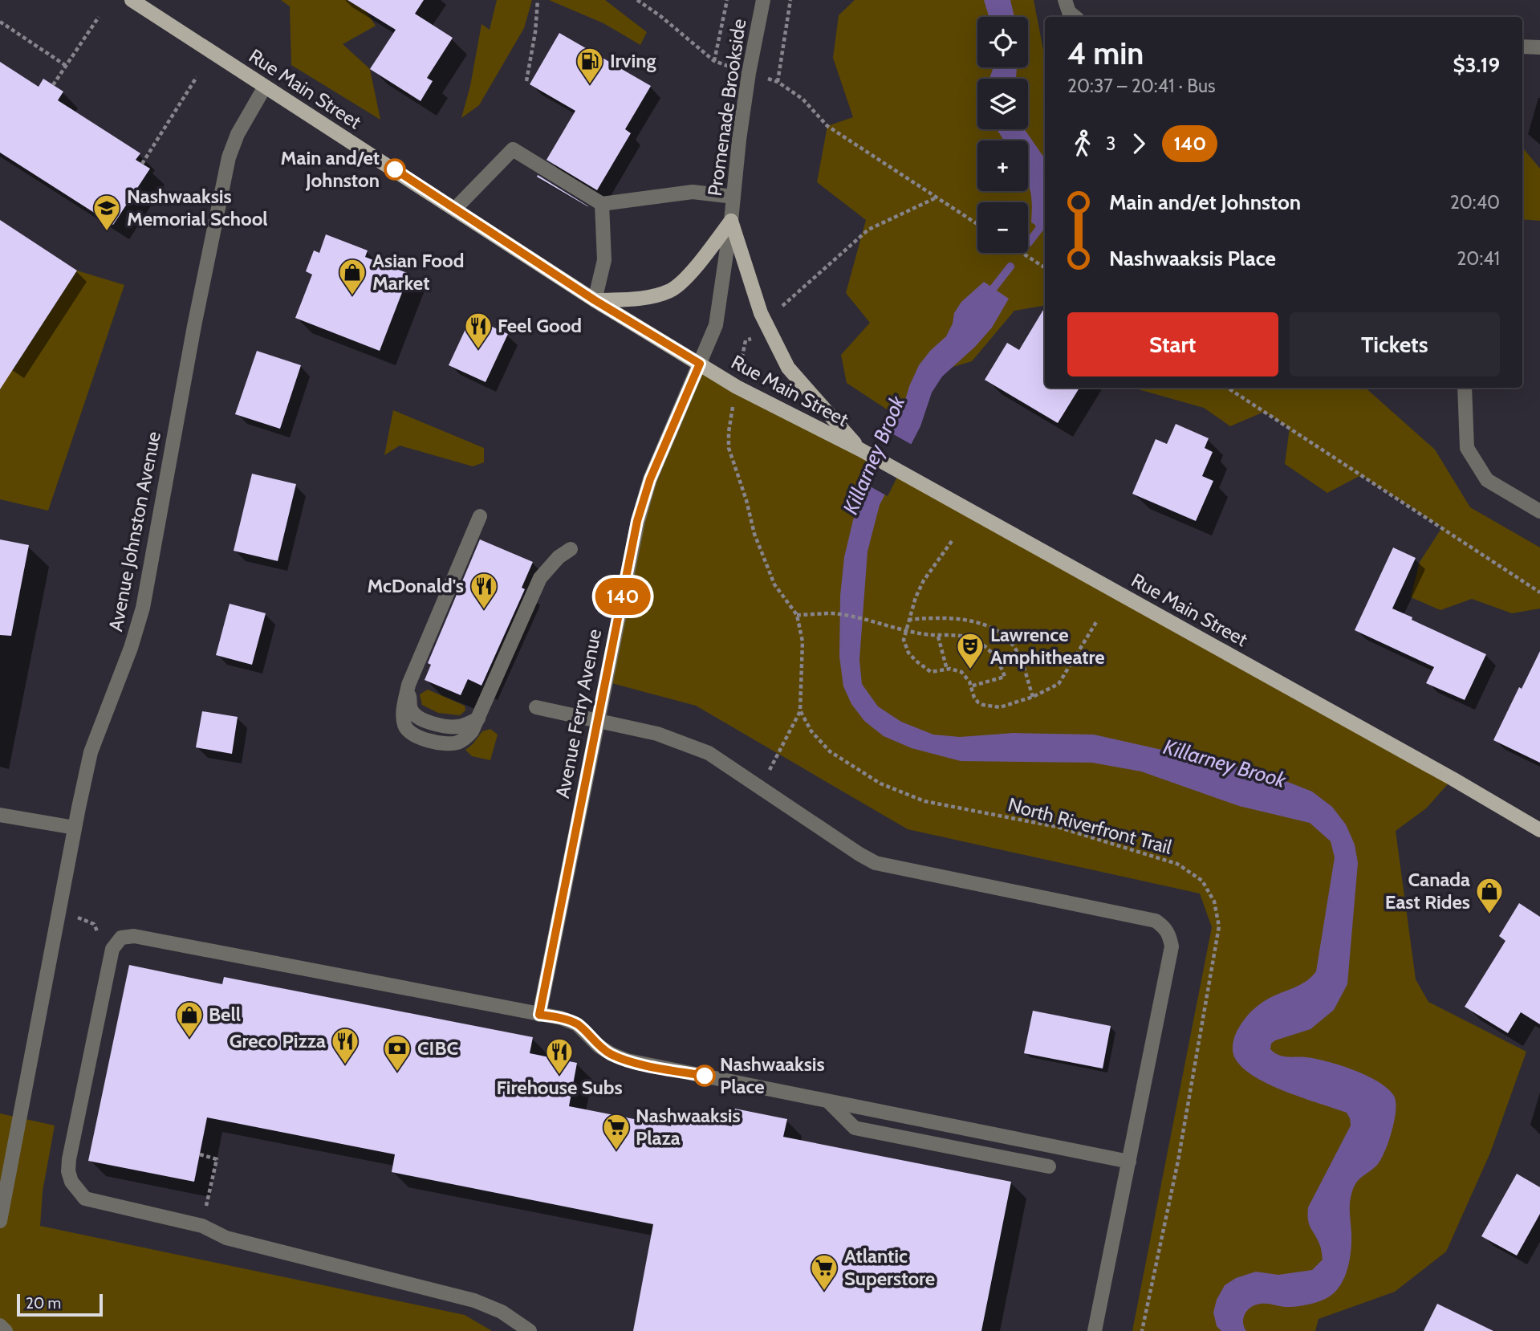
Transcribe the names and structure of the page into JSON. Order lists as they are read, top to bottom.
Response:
{
  "streets": {
    "main road": ["Rue Main Street"],
    "street": ["Promenade Brookside", "Avenue Johnston Avenue", "Avenue Ferry Avenue"],
    "path": ["North Riverfront Trail"]
  },
  "crossings": [
    ["Rue Main Street", "Promenade Brookside"],
    ["Rue Main Street", "Avenue Johnston Avenue"],
    ["Rue Main Street", "Avenue Ferry Avenue"],
    ["Promenade Brookside", "Avenue Ferry Avenue"]
  ],
  "water": ["Killarney Brook"],
  "places": {
    "fuel station": ["Irving"],
    "other": ["Main and/et Johnston", "Nashwaaksis Place"],
    "school or university": ["Nashwaaksis Memorial School"],
    "shop": ["Asian Food Market", "Canada East Rides", "Bell"],
    "restaurant": [
      "Feel Good",
      "McDonald's",
      "Greco Pizza",
      "Firehouse Subs"
    ],
    "theatre": ["Lawrence Amphitheatre"],
    "bank": ["CIBC"],
    "supermarket": ["Nashwaaksis Plaza", "Atlantic Superstore"]
  },
  "lines": ["bus line 140"],
  "scale_bar": "20 m",
  "page": {
    "on_map": "140",
    "map_buttons": ["+", "−"],
    "heading": ["4 min", "20:37 – 20:41 · Bus", "$3.19"],
    "legs": ["3", "140"],
    "list": [
      {
        "name": "Main and/et Johnston",
        "value": "20:40"
      },
      {
        "name": "Nashwaaksis Place",
        "value": "20:41"
      }
    ],
    "buttons": ["Start", "Tickets"],
    "scale": "20 m"
  }
}
